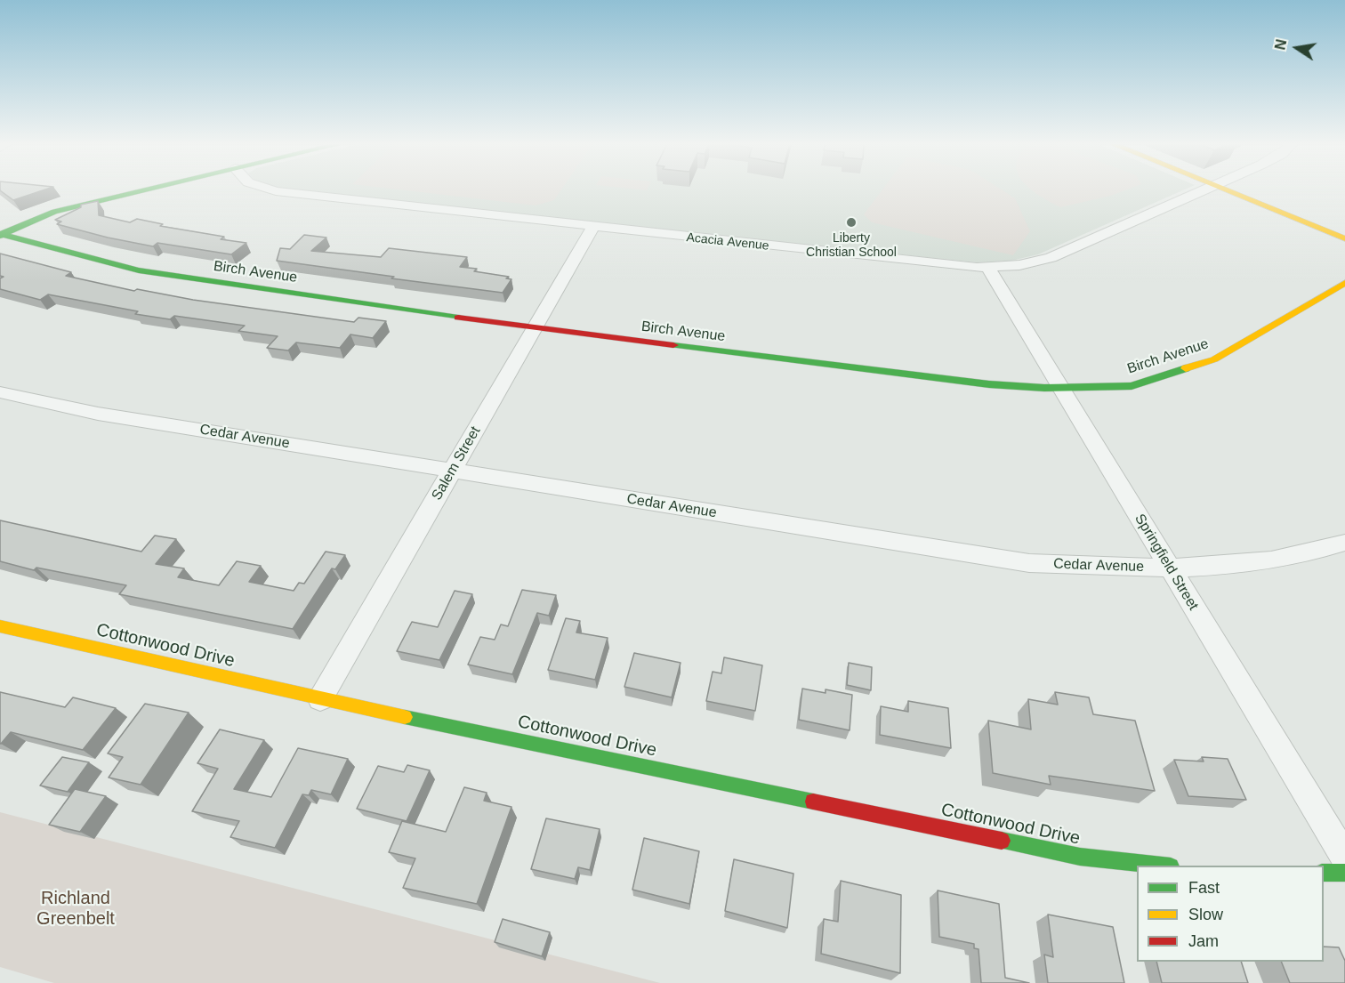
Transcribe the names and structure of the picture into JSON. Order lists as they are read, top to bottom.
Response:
{
  "streets": {
    "street": [
      "Acacia Avenue",
      "Birch Avenue",
      "Cedar Avenue",
      "Salem Street",
      "Springfield Street",
      "Cottonwood Drive"
    ]
  },
  "crossings": [
    ["Acacia Avenue", "Salem Street"],
    ["Acacia Avenue", "Springfield Street"],
    ["Birch Avenue", "Salem Street"],
    ["Birch Avenue", "Springfield Street"],
    ["Cedar Avenue", "Salem Street"],
    ["Cedar Avenue", "Springfield Street"],
    ["Salem Street", "Cottonwood Drive"]
  ],
  "parks": ["Richland Greenbelt"],
  "places": ["Liberty Christian School"],
  "legend": ["Fast", "Slow", "Jam"],
  "north": "left"
}
